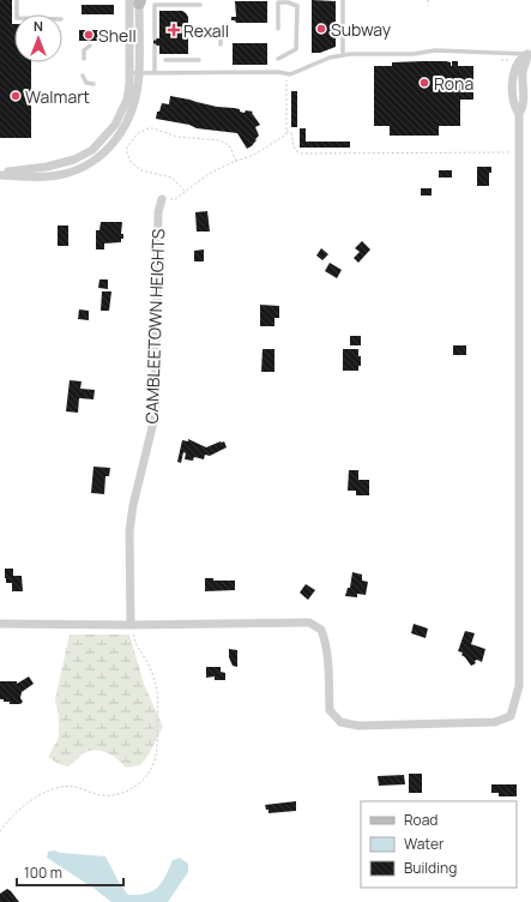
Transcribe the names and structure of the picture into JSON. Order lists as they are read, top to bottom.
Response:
{
  "streets": {
    "street": ["CAMBLEETOWN HEIGHTS"]
  },
  "places": {
    "other": [
      "Subway",
      "Shell",
      "Rona",
      "Walmart"
    ],
    "health": ["Rexall"]
  },
  "legend": ["Road", "Water", "Building"],
  "scale_bar": "100 m",
  "north": "top"
}
